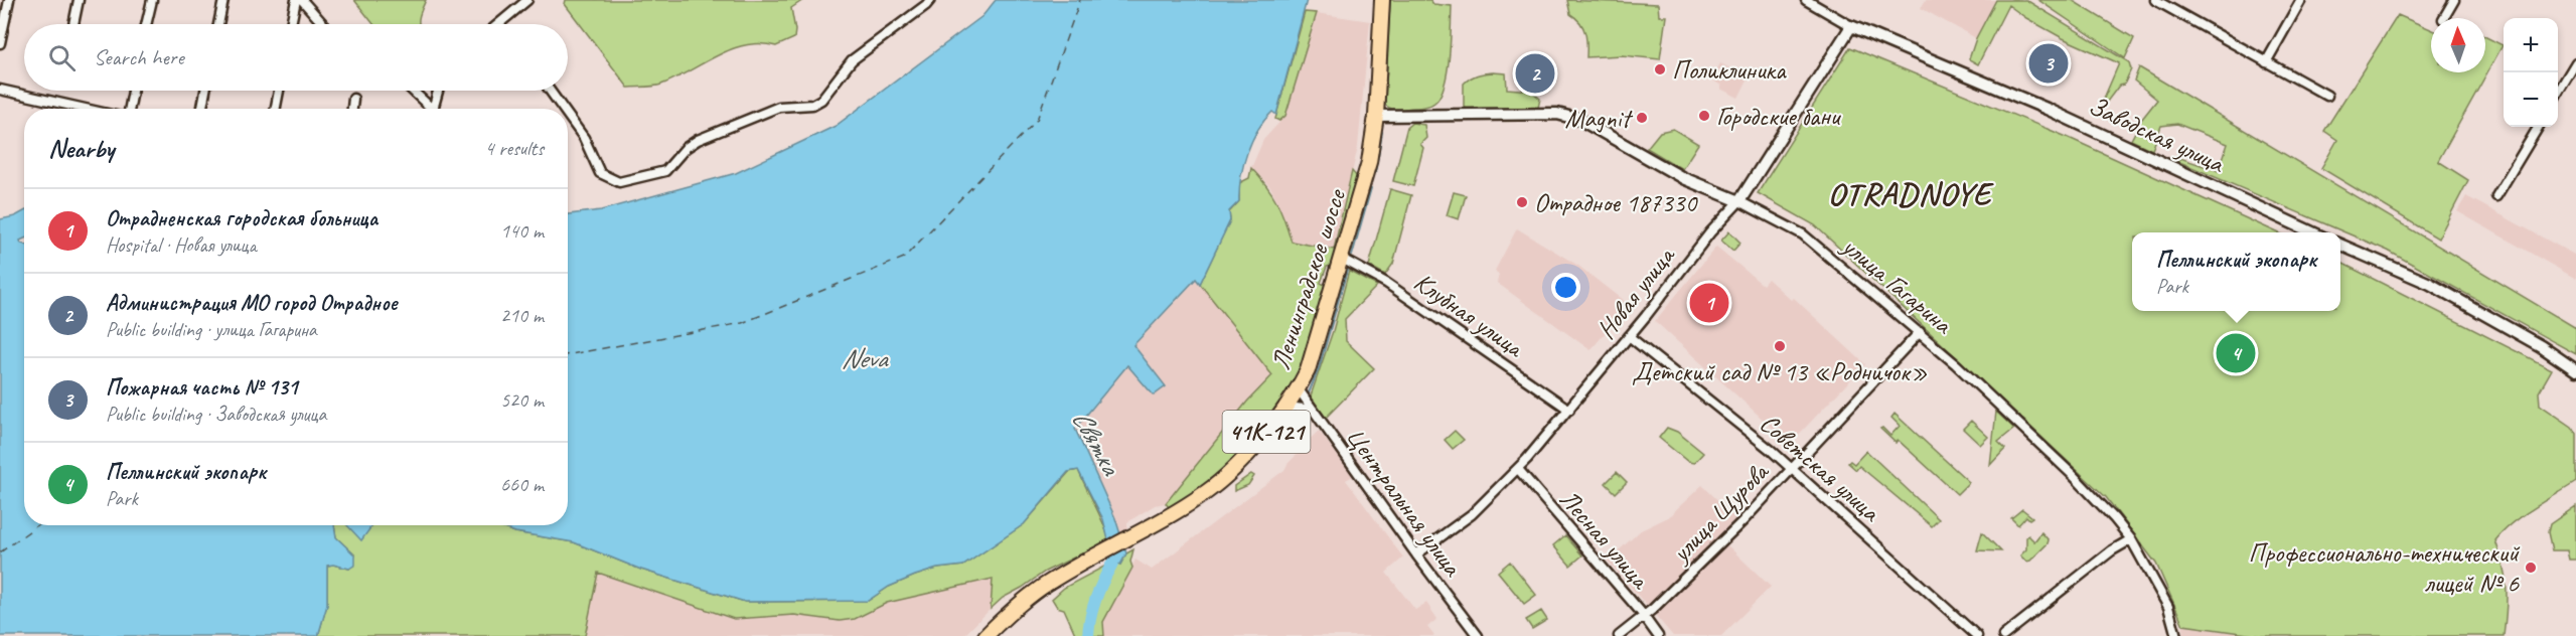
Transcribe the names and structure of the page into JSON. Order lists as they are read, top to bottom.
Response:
{
  "streets": {
    "main road": ["Ленинградское шоссе", "41К-121"],
    "street": [
      "Заводская улица",
      "улица Гагарина",
      "Новая улица",
      "Клубная улица",
      "Советская улица",
      "Центральная улица",
      "улица Щурова",
      "Лесная улица"
    ]
  },
  "crossings": [
    ["Заводская улица", "Новая улица"],
    ["Ленинградское шоссе", "улица Гагарина"],
    ["Ленинградское шоссе", "Клубная улица"],
    ["Ленинградское шоссе", "Центральная улица"],
    ["улица Гагарина", "Новая улица"],
    ["улица Гагарина", "улица Щурова"],
    ["Новая улица", "Клубная улица"],
    ["Новая улица", "Советская улица"],
    ["Новая улица", "Центральная улица"],
    ["Новая улица", "Лесная улица"],
    ["Советская улица", "улица Щурова"],
    ["улица Щурова", "Лесная улица"]
  ],
  "districts": ["OTRADNOYE"],
  "water": ["Neva", "Святка"],
  "places": [
    "Поликлиника",
    "Городские бани",
    "Magnit",
    "Отрадное 187330",
    "Детский сад № 13 «Родничок»",
    "Профессионально-технический лицей № 6"
  ],
  "north": "top",
  "page": {
    "map_buttons": ["+", "−"],
    "search": "Search here",
    "pins": [
      "3",
      "2",
      "1",
      "4"
    ],
    "heading": ["Nearby", "4 results"],
    "list": [
      {
        "mark": "1",
        "name": "Отрадненская городская больница",
        "note": "Hospital · Новая улица",
        "value": "140 m"
      },
      {
        "mark": "2",
        "name": "Администрация МО город Отрадное",
        "note": "Public building · улица Гагарина",
        "value": "210 m"
      },
      {
        "mark": "3",
        "name": "Пожарная часть № 131",
        "note": "Public building · Заводская улица",
        "value": "520 m"
      },
      {
        "mark": "4",
        "name": "Пеллинский экопарк",
        "note": "Park",
        "value": "660 m"
      }
    ],
    "popup": ["Пеллинский экопарк", "Park"]
  }
}
